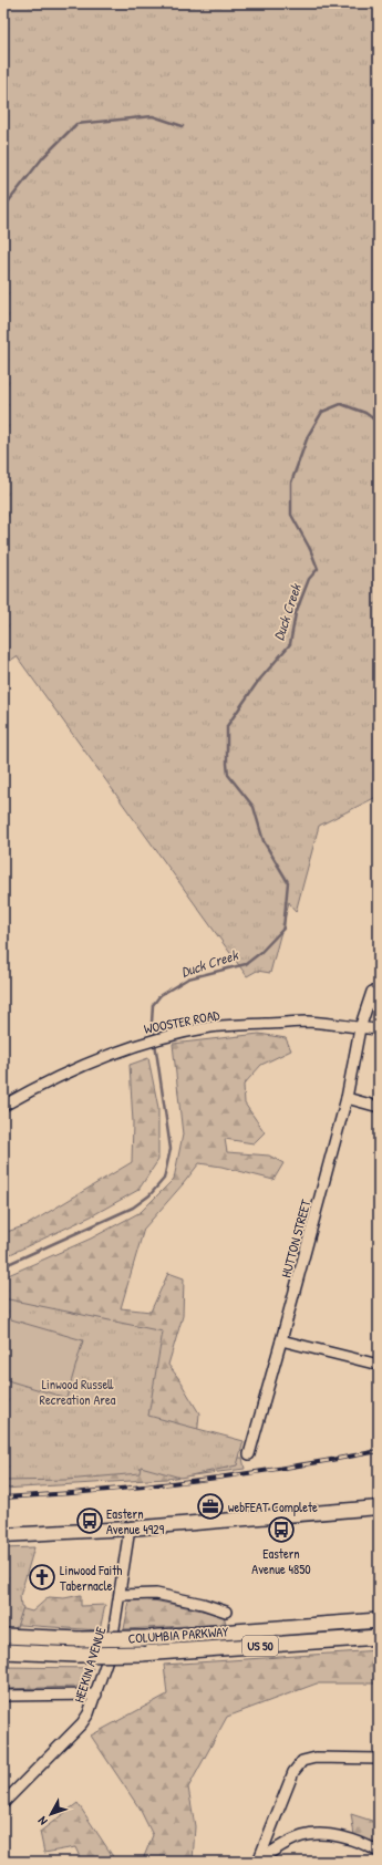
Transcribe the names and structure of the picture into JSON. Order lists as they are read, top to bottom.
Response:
{
  "streets": {
    "highway": ["COLUMBIA PARKWAY", "US 50"],
    "street": ["WOOSTER ROAD", "HUTTON STREET", "HEEKIN AVENUE"]
  },
  "crossings": [
    ["WOOSTER ROAD", "HUTTON STREET"]
  ],
  "water": ["Duck Creek"],
  "parks": ["Linwood Russell Recreation Area"],
  "places": {
    "office": ["webFEAT Complete"],
    "bus stop": ["Eastern Avenue 4929", "Eastern Avenue 4850"],
    "church": ["Linwood Faith Tabernacle"]
  },
  "north": "bottom left"
}
